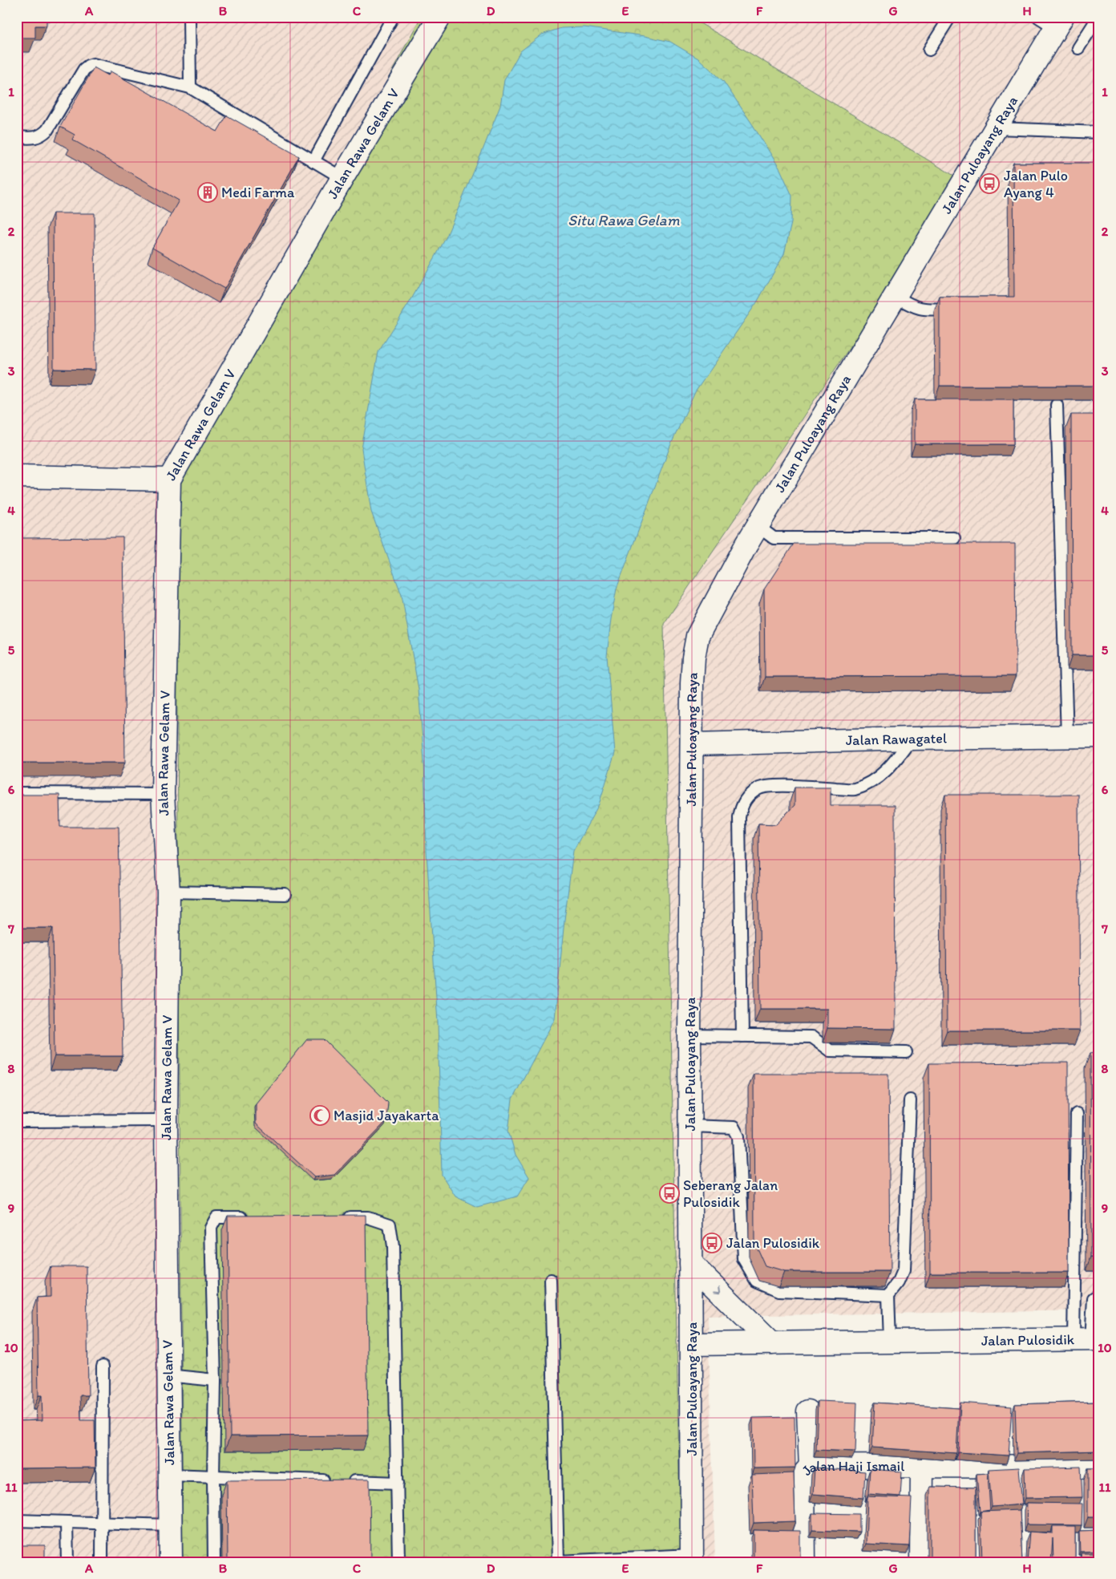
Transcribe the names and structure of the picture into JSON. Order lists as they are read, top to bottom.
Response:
{
  "streets": {
    "street": [
      "Jalan Rawa Gelam V",
      "Jalan Puloayang Raya",
      "Jalan Rawagatel",
      "Jalan Pulosidik",
      "Jalan Haji Ismail"
    ]
  },
  "crossings": [
    ["Jalan Puloayang Raya", "Jalan Rawagatel"],
    ["Jalan Puloayang Raya", "Jalan Pulosidik"]
  ],
  "water": ["Situ Rawa Gelam"],
  "places": {
    "bus stop": ["Jalan Pulo Ayang 4", "Seberang Jalan Pulosidik", "Jalan Pulosidik"],
    "building": ["Medi Farma"],
    "mosque": ["Masjid Jayakarta"]
  },
  "grid": {
    "columns": [
      "A",
      "B",
      "C",
      "D",
      "E",
      "F",
      "G",
      "H"
    ],
    "rows": [
      "1",
      "2",
      "3",
      "4",
      "5",
      "6",
      "7",
      "8",
      "9",
      "10",
      "11"
    ]
  }
}
